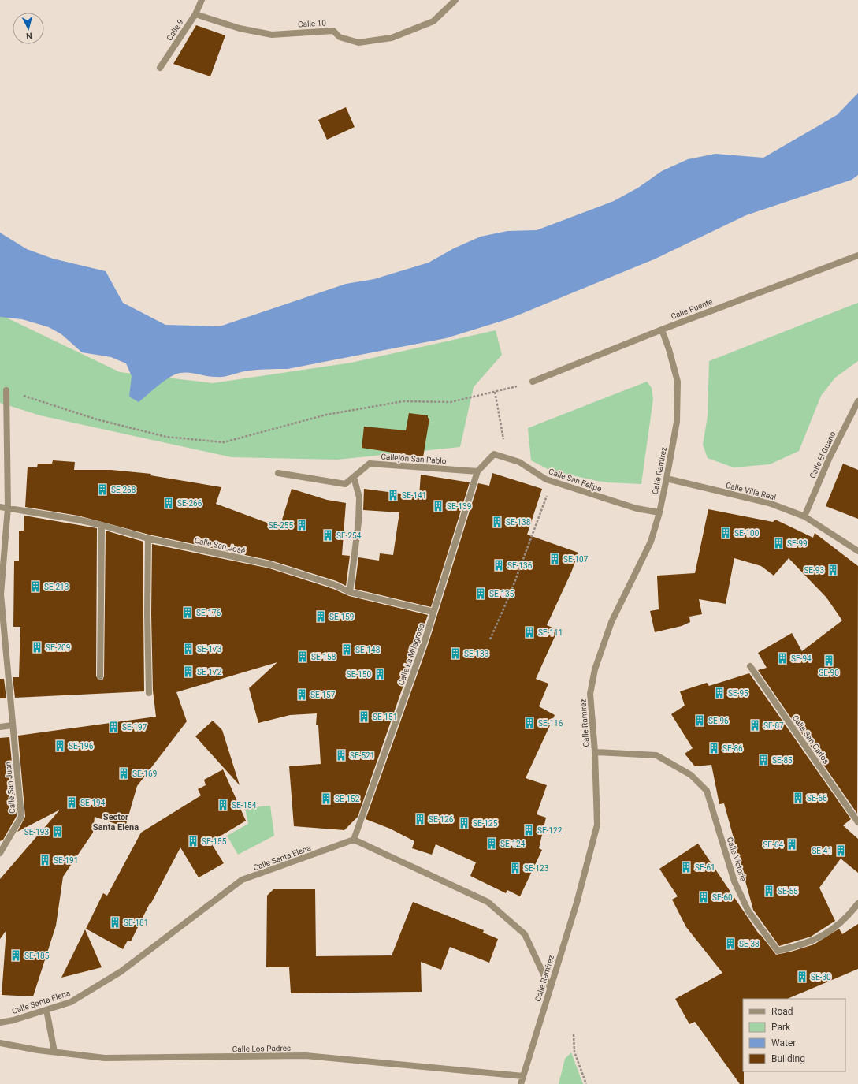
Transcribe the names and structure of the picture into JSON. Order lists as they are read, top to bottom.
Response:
{
  "streets": {
    "street": [
      "Calle 10",
      "Calle 9",
      "Calle Puente",
      "Calle El Guano",
      "Callejón San Pablo",
      "Calle Ramírez",
      "Calle San Felipe",
      "Calle Villa Real",
      "Calle San José",
      "Calle La Milagrosa",
      "Calle San Carlos",
      "Calle San Juan",
      "Calle Santa Elena",
      "Calle Victoria",
      "Calle Los Padres"
    ]
  },
  "crossings": [
    ["Calle 10", "Calle 9"],
    ["Calle Puente", "Calle Ramírez"],
    ["Calle El Guano", "Calle Villa Real"],
    ["Callejón San Pablo", "Calle San Felipe"],
    ["Callejón San Pablo", "Calle La Milagrosa"],
    ["Calle Ramírez", "Calle San Felipe"],
    ["Calle Ramírez", "Calle Villa Real"],
    ["Calle Ramírez", "Calle Victoria"],
    ["Calle Ramírez", "Calle Los Padres"],
    ["Calle San Felipe", "Calle La Milagrosa"],
    ["Calle San José", "Calle La Milagrosa"],
    ["Calle San José", "Calle San Juan"],
    ["Calle La Milagrosa", "Calle Santa Elena"]
  ],
  "districts": ["Sector Santa Elena"],
  "places": {
    "building": [
      "SE-268",
      "SE-141",
      "SE-266",
      "SE-139",
      "SE-138",
      "SE-255",
      "SE-100",
      "SE-254",
      "SE-99",
      "SE-107",
      "SE-136",
      "SE-93",
      "SE-213",
      "SE-135",
      "SE-176",
      "SE-159",
      "SE-111",
      "SE-209",
      "SE-173",
      "SE-148",
      "SE-133",
      "SE-158",
      "SE-94",
      "SE-90",
      "SE-172",
      "SE-150",
      "SE-95",
      "SE-157",
      "SE-151",
      "SE-96",
      "SE-116",
      "SE-87",
      "SE-197",
      "SE-196",
      "SE-86",
      "SE-521",
      "SE-85",
      "SE-169",
      "SE-66",
      "SE-152",
      "SE-194",
      "SE-154",
      "SE-126",
      "SE-125",
      "SE-122",
      "SE-193",
      "SE-155",
      "SE-124",
      "SE-64",
      "SE-41",
      "SE-191",
      "SE-61",
      "SE-123",
      "SE-55",
      "SE-60",
      "SE-181",
      "SE-38",
      "SE-185",
      "SE-30"
    ]
  },
  "legend": [
    "Road",
    "Park",
    "Water",
    "Building"
  ],
  "north": "bottom"
}
